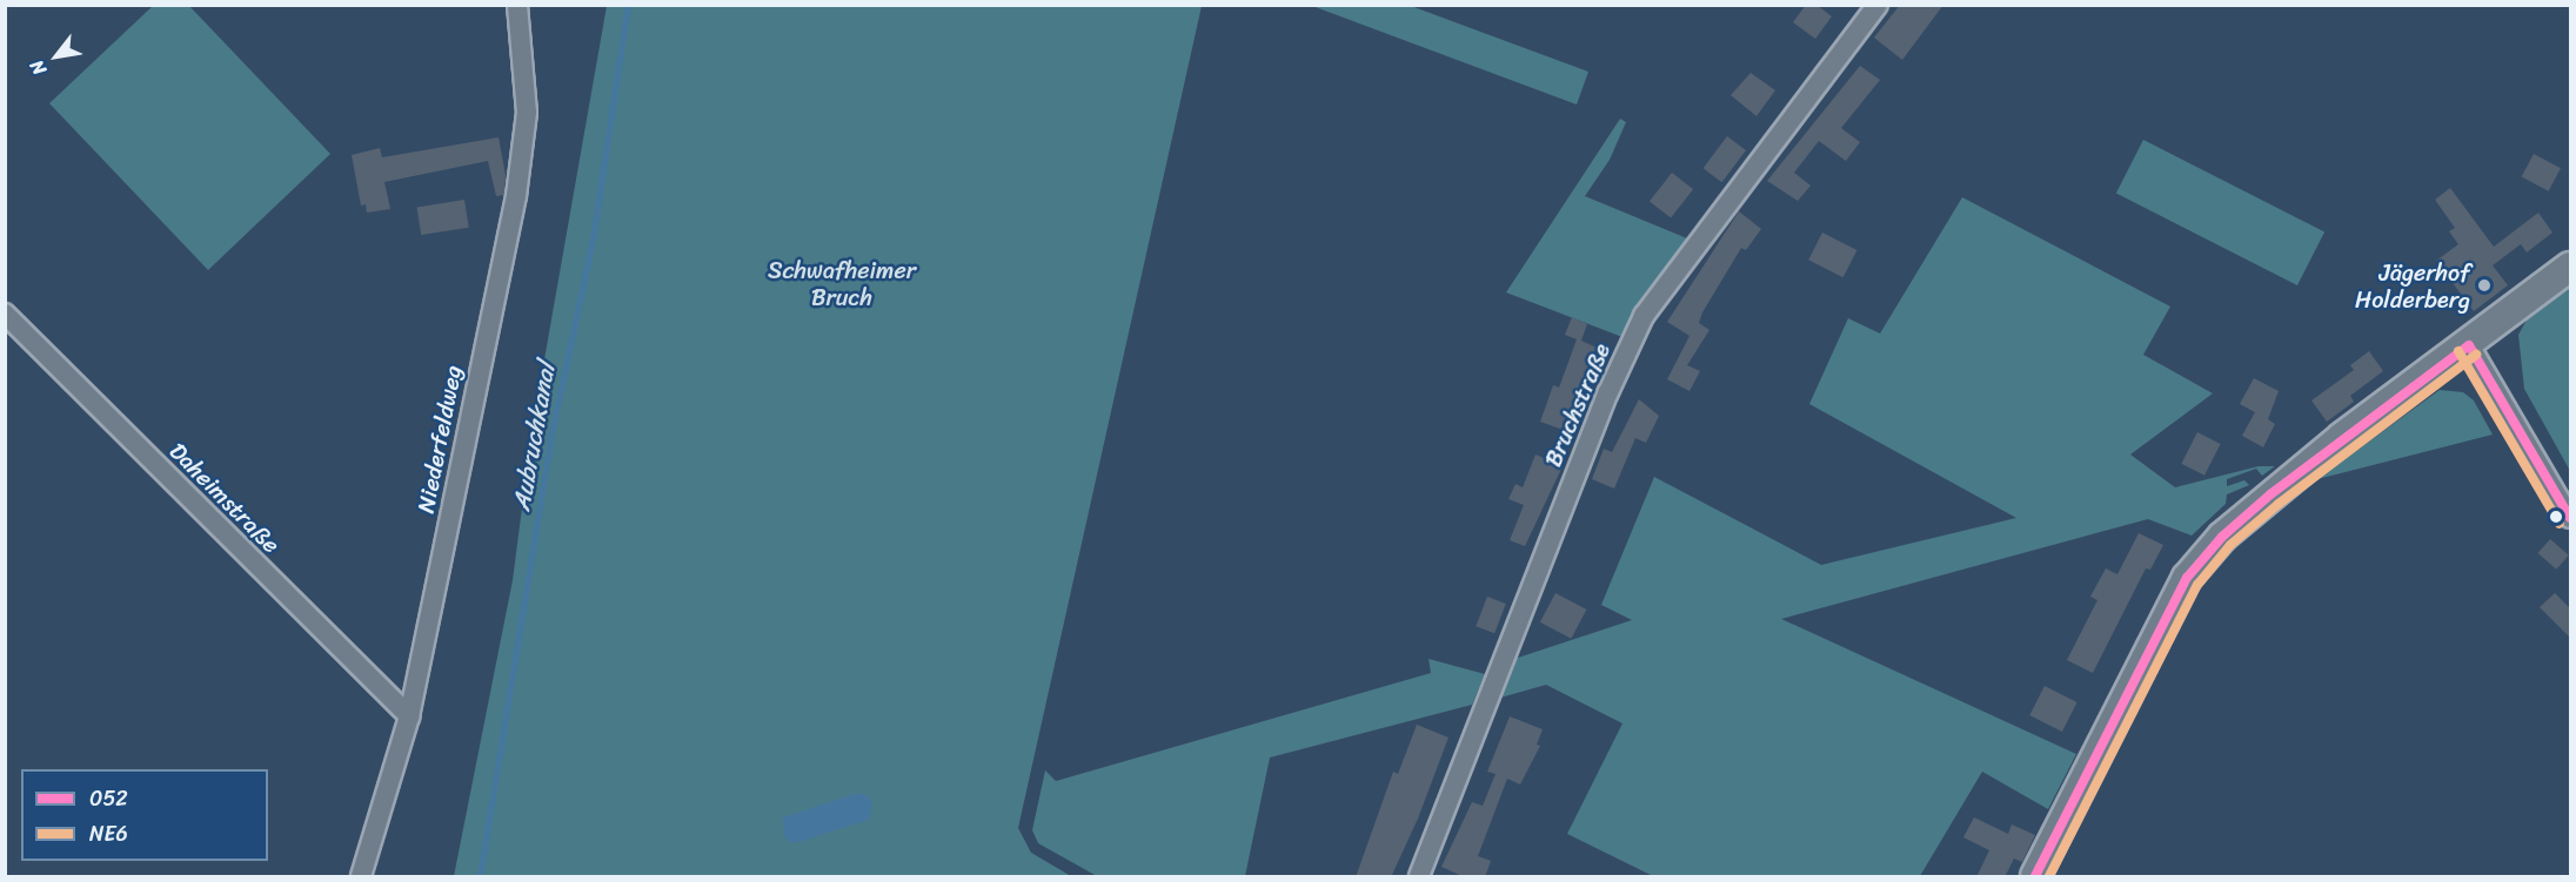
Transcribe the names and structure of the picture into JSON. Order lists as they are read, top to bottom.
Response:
{
  "streets": {
    "street": ["Bruchstraße", "Niederfeldweg", "Daheimstraße"]
  },
  "crossings": [
    ["Niederfeldweg", "Daheimstraße"]
  ],
  "water": ["Aubruchkanal"],
  "parks": ["Schwafheimer Bruch"],
  "places": ["Jägerhof Holderberg"],
  "lines": ["transit line 052", "transit line NE6"],
  "legend": ["052", "NE6"],
  "north": "bottom left"
}
